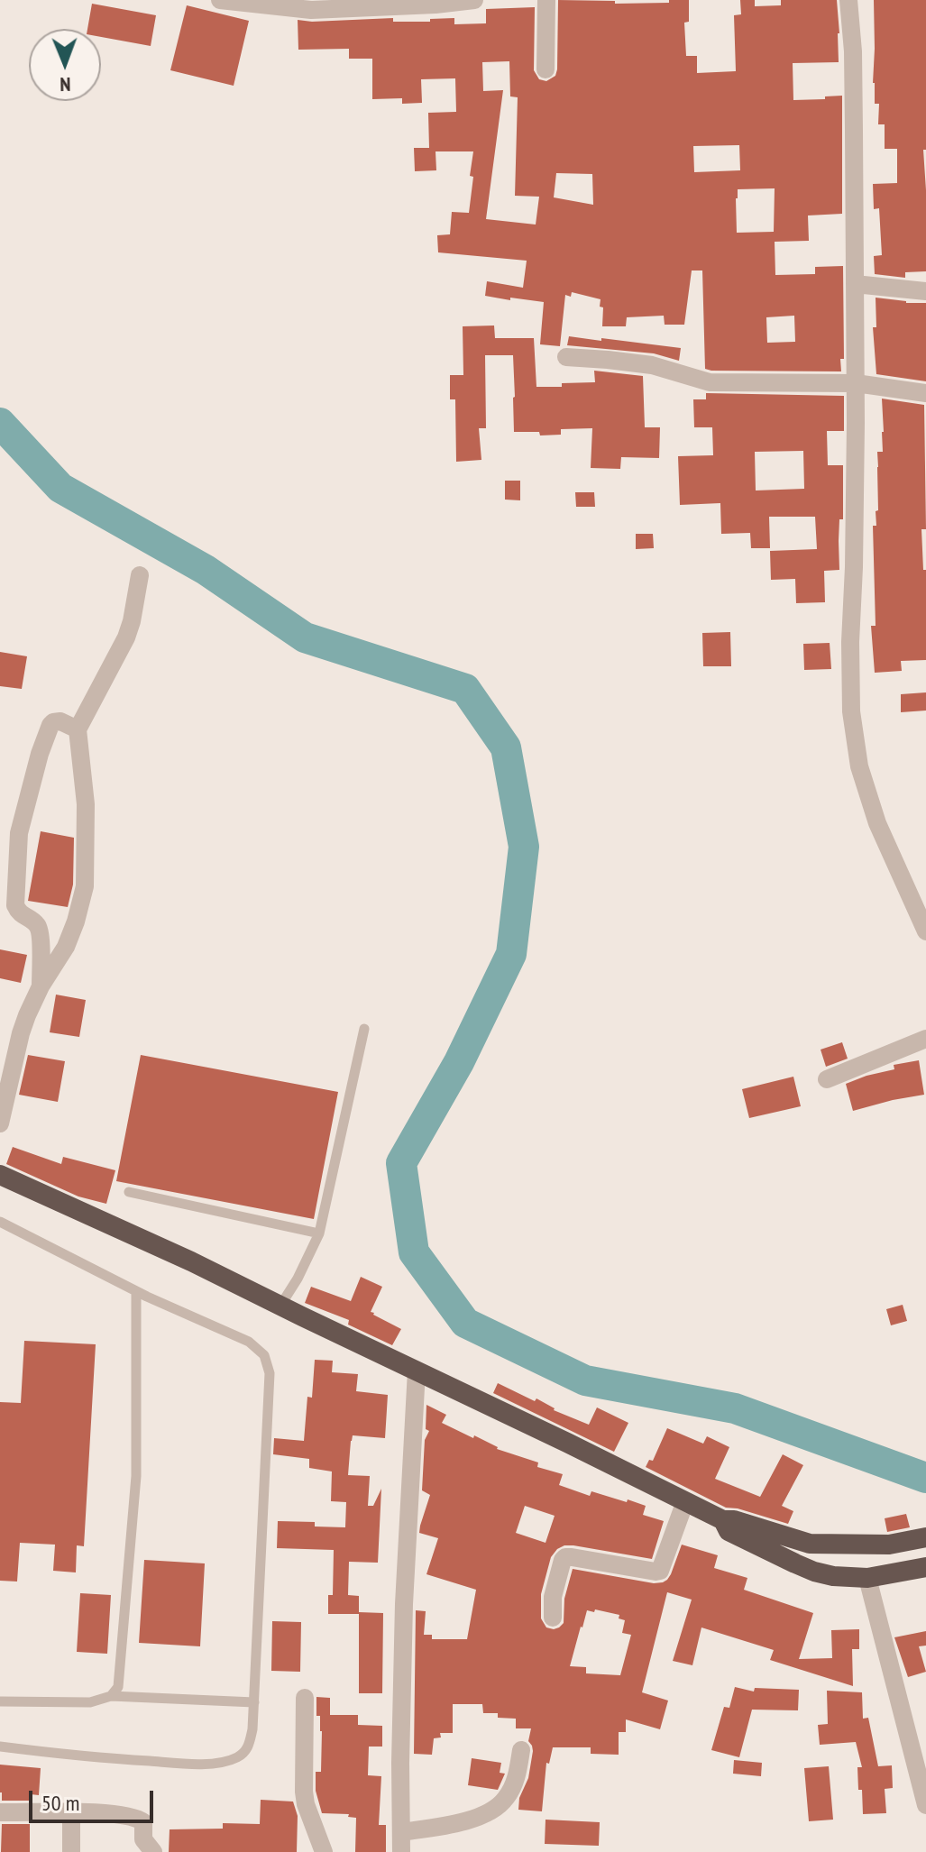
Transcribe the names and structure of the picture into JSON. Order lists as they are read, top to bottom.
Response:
{
  "scale_bar": "50 m",
  "north": "bottom"
}
